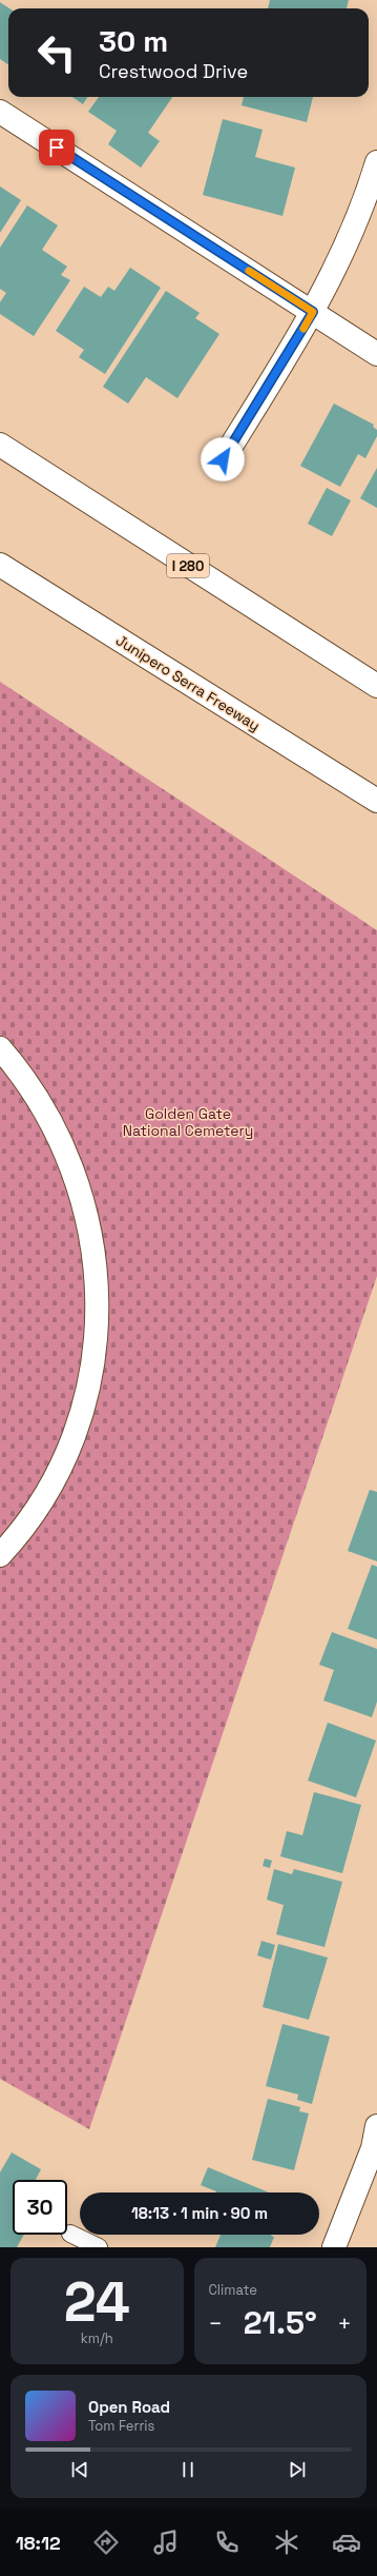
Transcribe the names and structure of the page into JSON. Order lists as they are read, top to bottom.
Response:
{
  "streets": {
    "main road": ["I 280", "Junipero Serra Freeway"]
  },
  "parks": ["Golden Gate National Cemetery"],
  "page": {
    "turn": ["30 m", "Crestwood Drive"],
    "limit": "30",
    "trip": "18:13 · 1 min · 90 m",
    "tile": [
      ["24", "km/h"],
      "Climate"
    ],
    "heat": ["−", "21.5°", "+"],
    "song": ["Open Road", "Tom Ferris"],
    "tabs": "18:12"
  }
}
